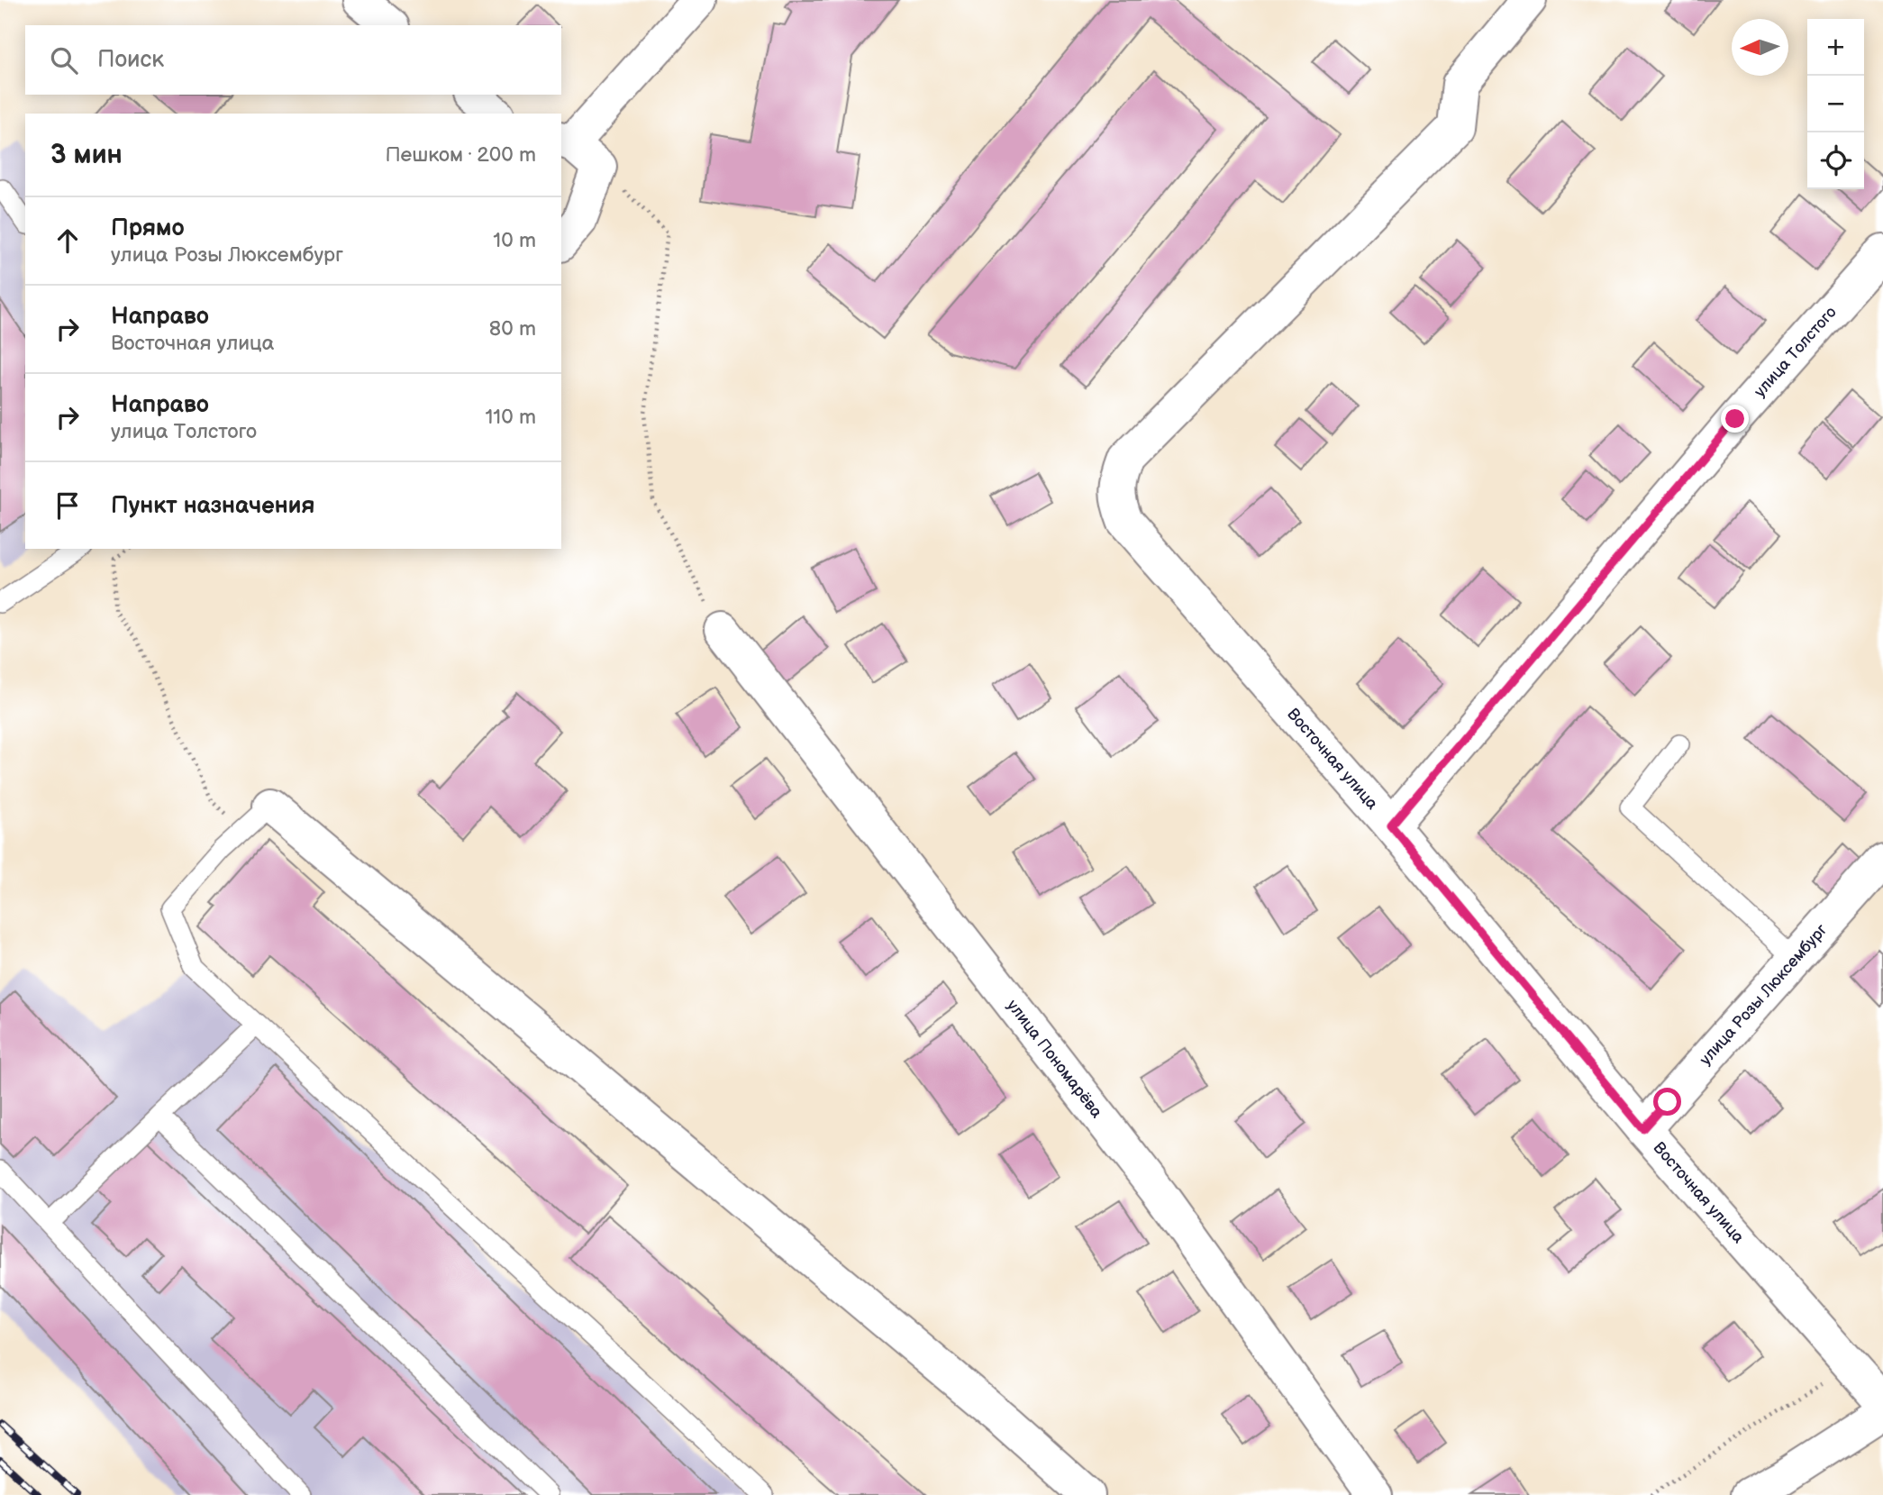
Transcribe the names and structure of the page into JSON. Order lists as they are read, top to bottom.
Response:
{
  "streets": {
    "street": [
      "улица Толстого",
      "Восточная улица",
      "улица Розы Люксембург",
      "улица Пономарёва"
    ]
  },
  "crossings": [
    ["улица Толстого", "Восточная улица"],
    ["Восточная улица", "улица Розы Люксембург"]
  ],
  "north": "left",
  "page": {
    "map_buttons": ["+", "−"],
    "search": "Поиск",
    "heading": ["3 мин", "Пешком · 200 m"],
    "list": [
      ["Прямо", "улица Розы Люксембург", "10 m"],
      ["Направо", "Восточная улица", "80 m"],
      ["Направо", "улица Толстого", "110 m"],
      "Пункт назначения"
    ]
  }
}
